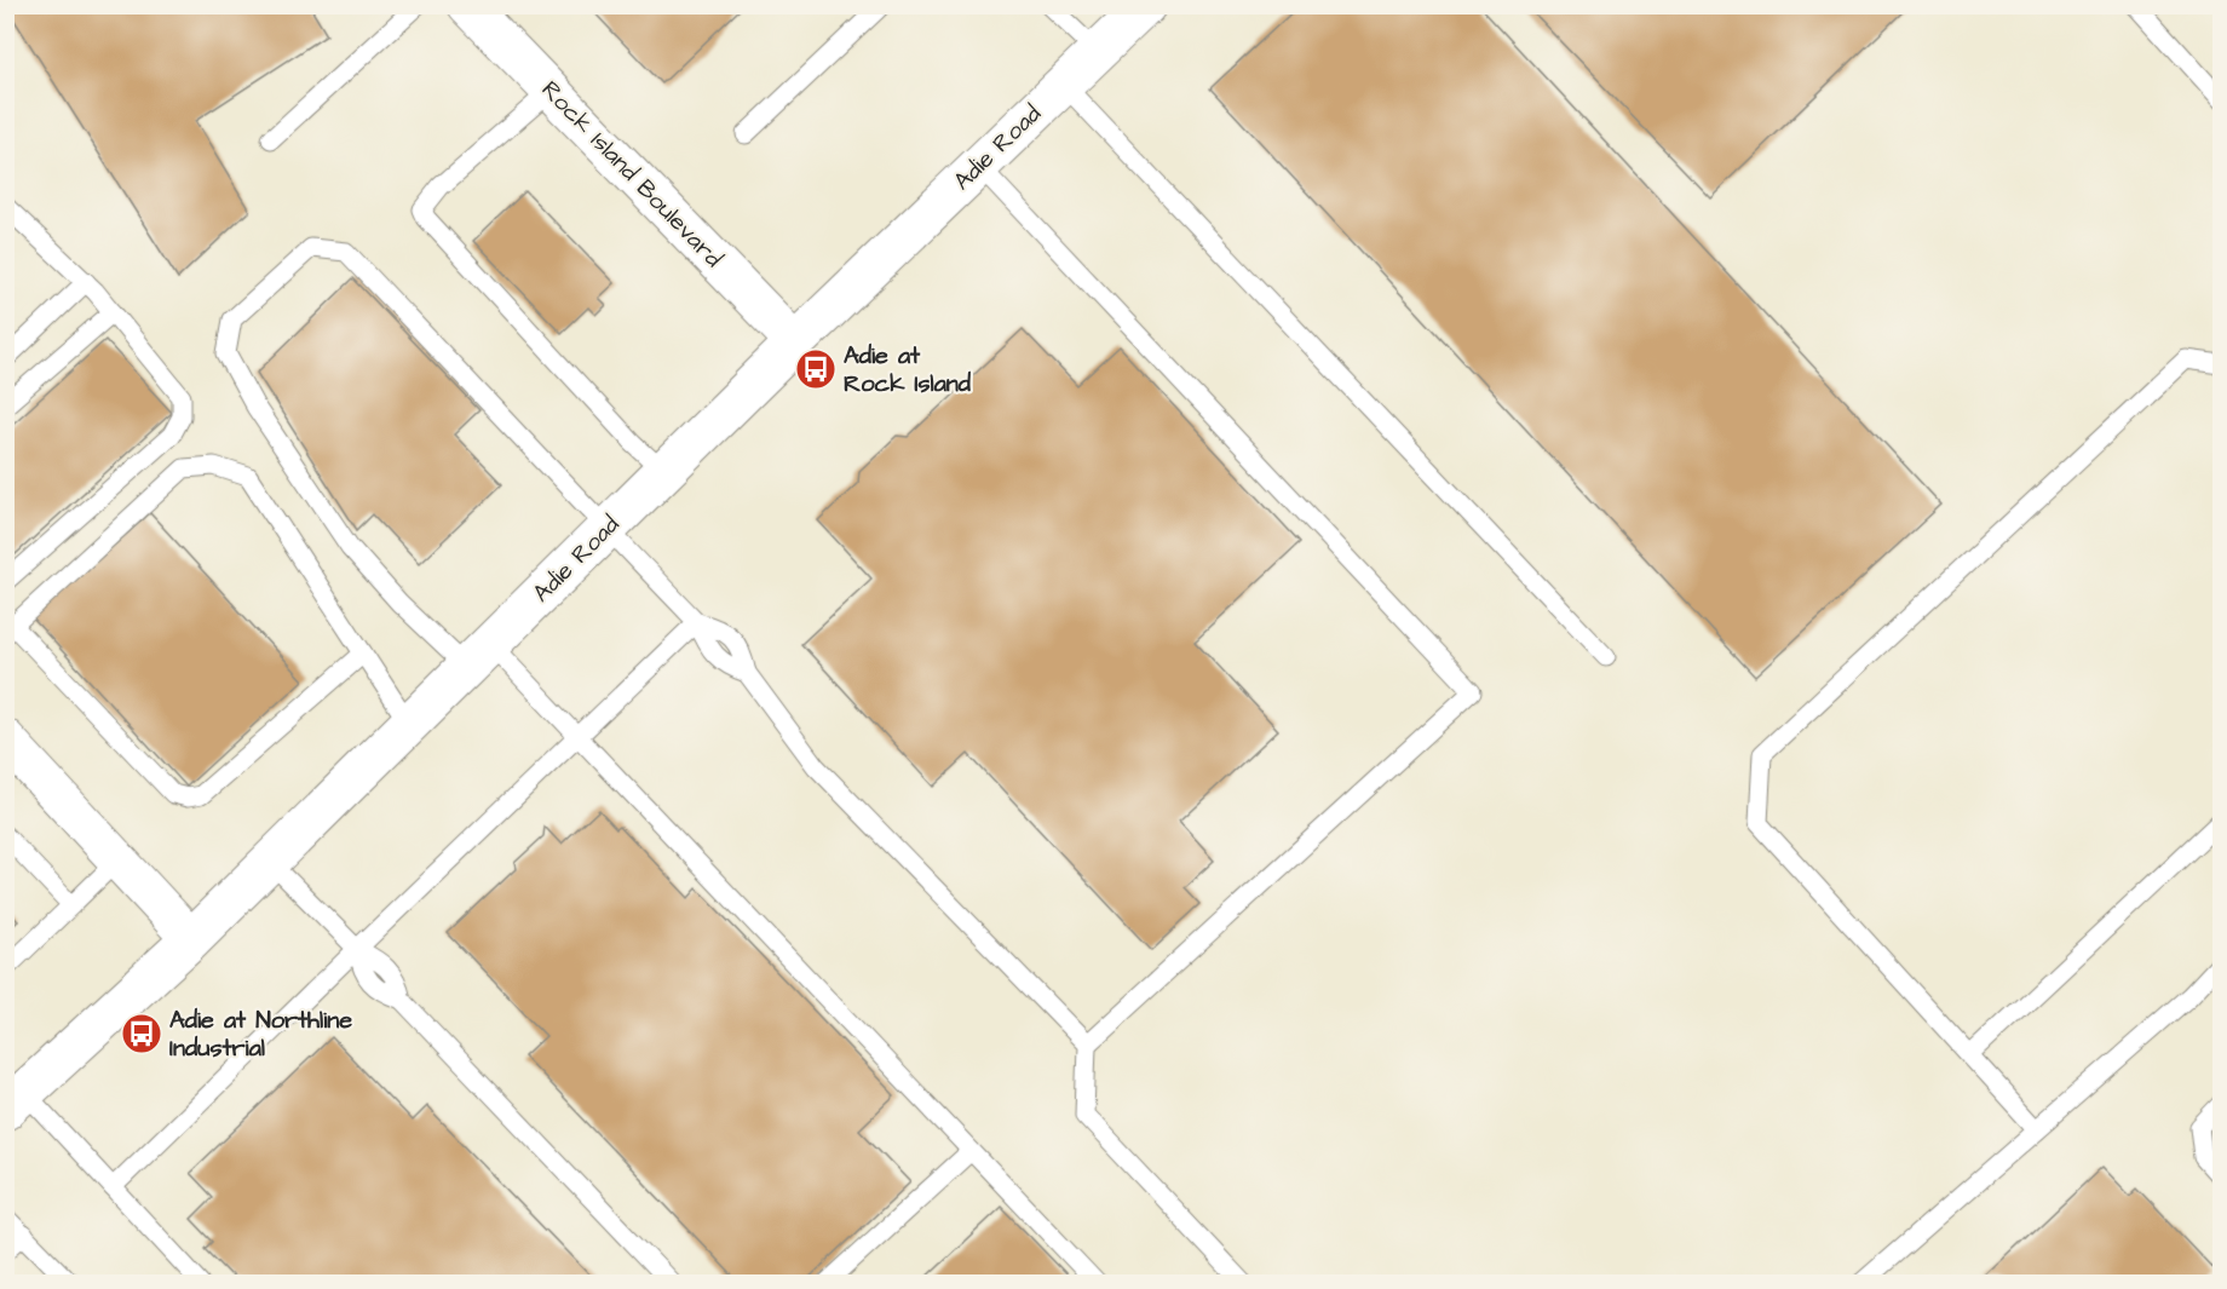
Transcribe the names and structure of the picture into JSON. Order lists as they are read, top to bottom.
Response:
{
  "streets": {
    "street": ["Adie Road", "Rock Island Boulevard"]
  },
  "crossings": [
    ["Adie Road", "Rock Island Boulevard"]
  ],
  "places": {
    "bus stop": ["Adie at Rock Island", "Adie at Northline Industrial"]
  }
}
